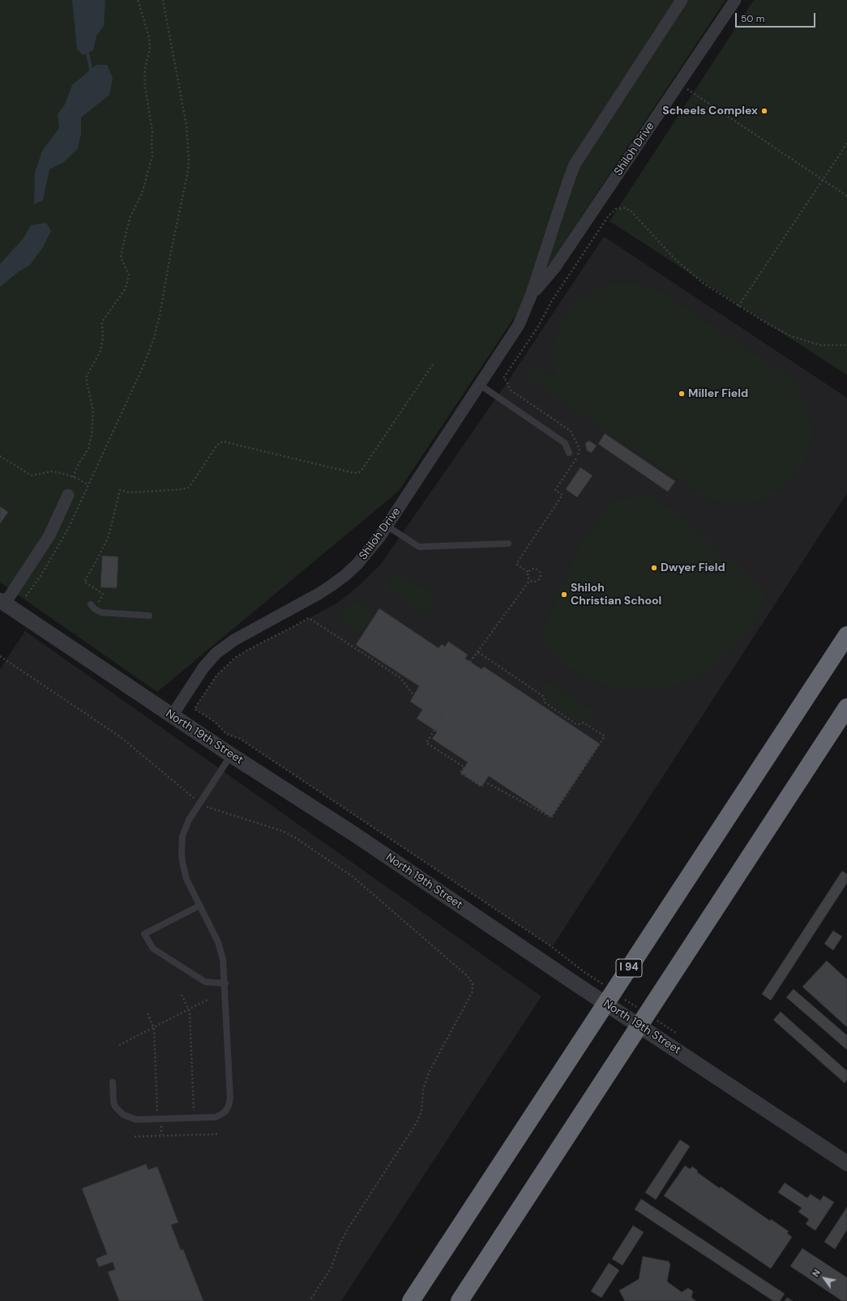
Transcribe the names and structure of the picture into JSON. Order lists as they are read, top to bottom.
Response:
{
  "streets": {
    "highway": ["I 94"],
    "street": ["Shiloh Drive", "North 19th Street"]
  },
  "crossings": [
    ["Shiloh Drive", "North 19th Street"]
  ],
  "places": [
    "Scheels Complex",
    "Miller Field",
    "Dwyer Field",
    "Shiloh Christian School"
  ],
  "scale_bar": "50 m",
  "north": "top left"
}
